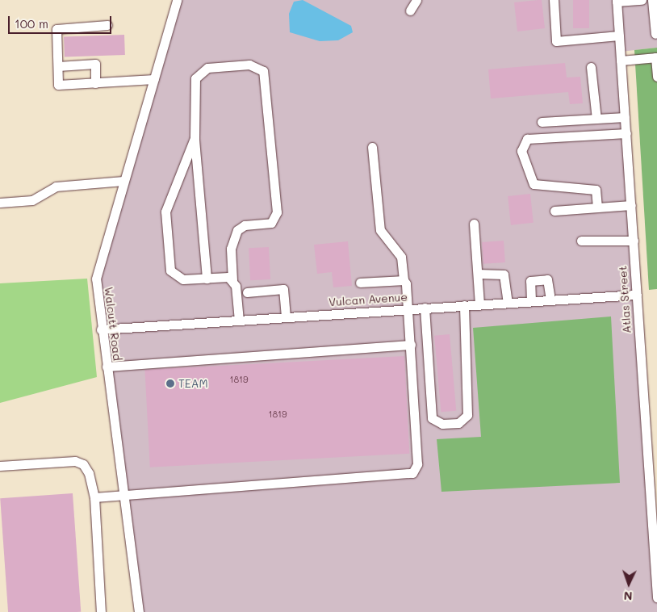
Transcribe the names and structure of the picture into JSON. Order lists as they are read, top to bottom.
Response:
{
  "streets": {
    "street": ["Vulcan Avenue", "Atlas Street", "Walcutt Road"]
  },
  "crossings": [
    ["Vulcan Avenue", "Atlas Street"],
    ["Vulcan Avenue", "Walcutt Road"]
  ],
  "places": ["TEAM"],
  "house_numbers": ["1819", "1819"],
  "scale_bar": "100 m",
  "north": "bottom"
}
